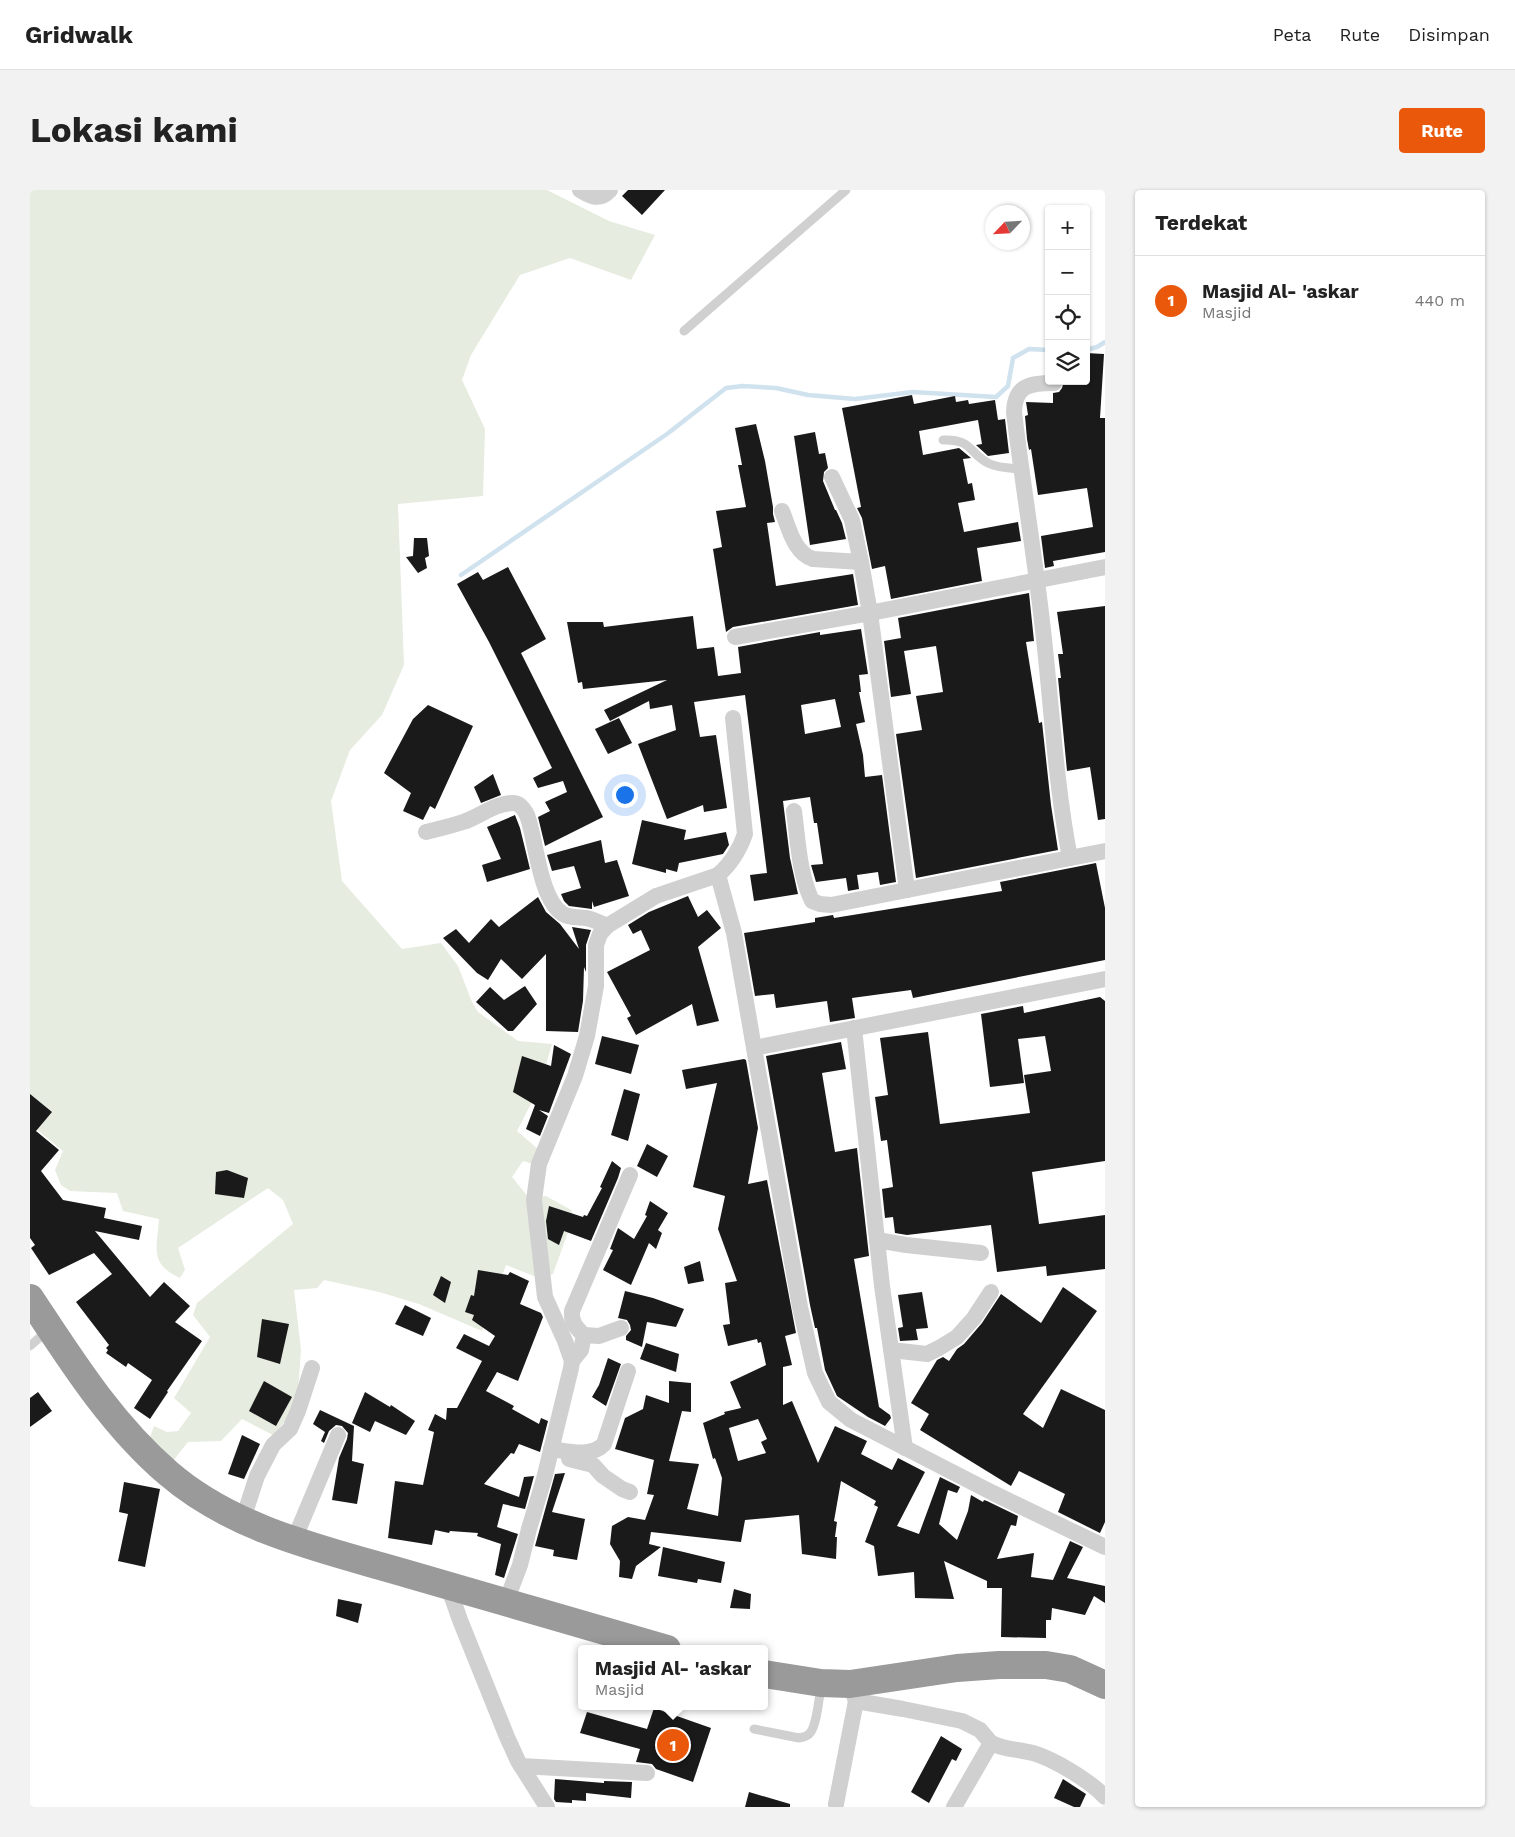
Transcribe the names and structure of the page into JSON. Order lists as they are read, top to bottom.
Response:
{
  "north": "bottom left",
  "page": {
    "header": "Gridwalk",
    "nav": ["Peta", "Rute", "Disimpan"],
    "buttons": "Rute",
    "title": "Lokasi kami",
    "heading": "Terdekat",
    "map_buttons": ["+", "−"],
    "list": [
      {
        "mark": "1",
        "name": "Masjid Al- 'askar",
        "note": "Masjid",
        "value": "440 m"
      }
    ],
    "popup": ["Masjid Al- 'askar", "Masjid"],
    "pins": "1"
  }
}
